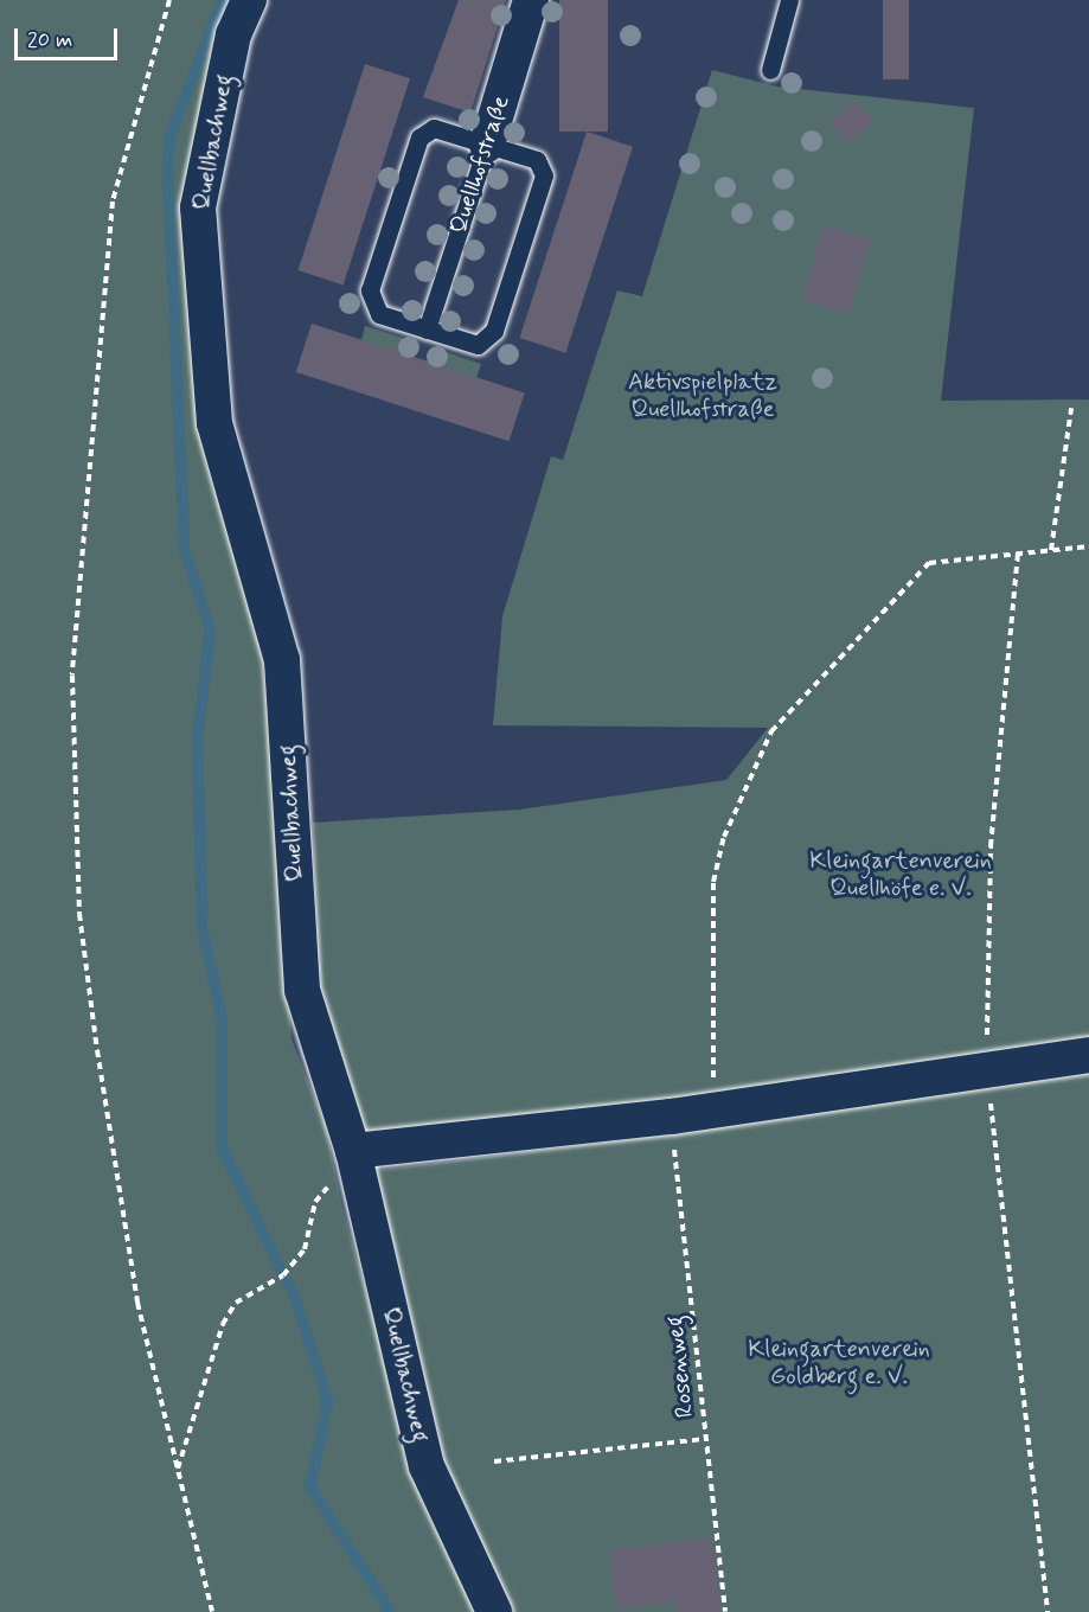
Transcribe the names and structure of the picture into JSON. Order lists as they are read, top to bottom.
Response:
{
  "streets": {
    "street": ["Quellbachweg", "Quellhofstraße"],
    "path": ["Rosenweg"]
  },
  "parks": ["Aktivspielplatz Quellhofstraße", "Kleingartenverein Quellhöfe e. V.", "Kleingartenverein Goldberg e. V."],
  "scale_bar": "20 m"
}
